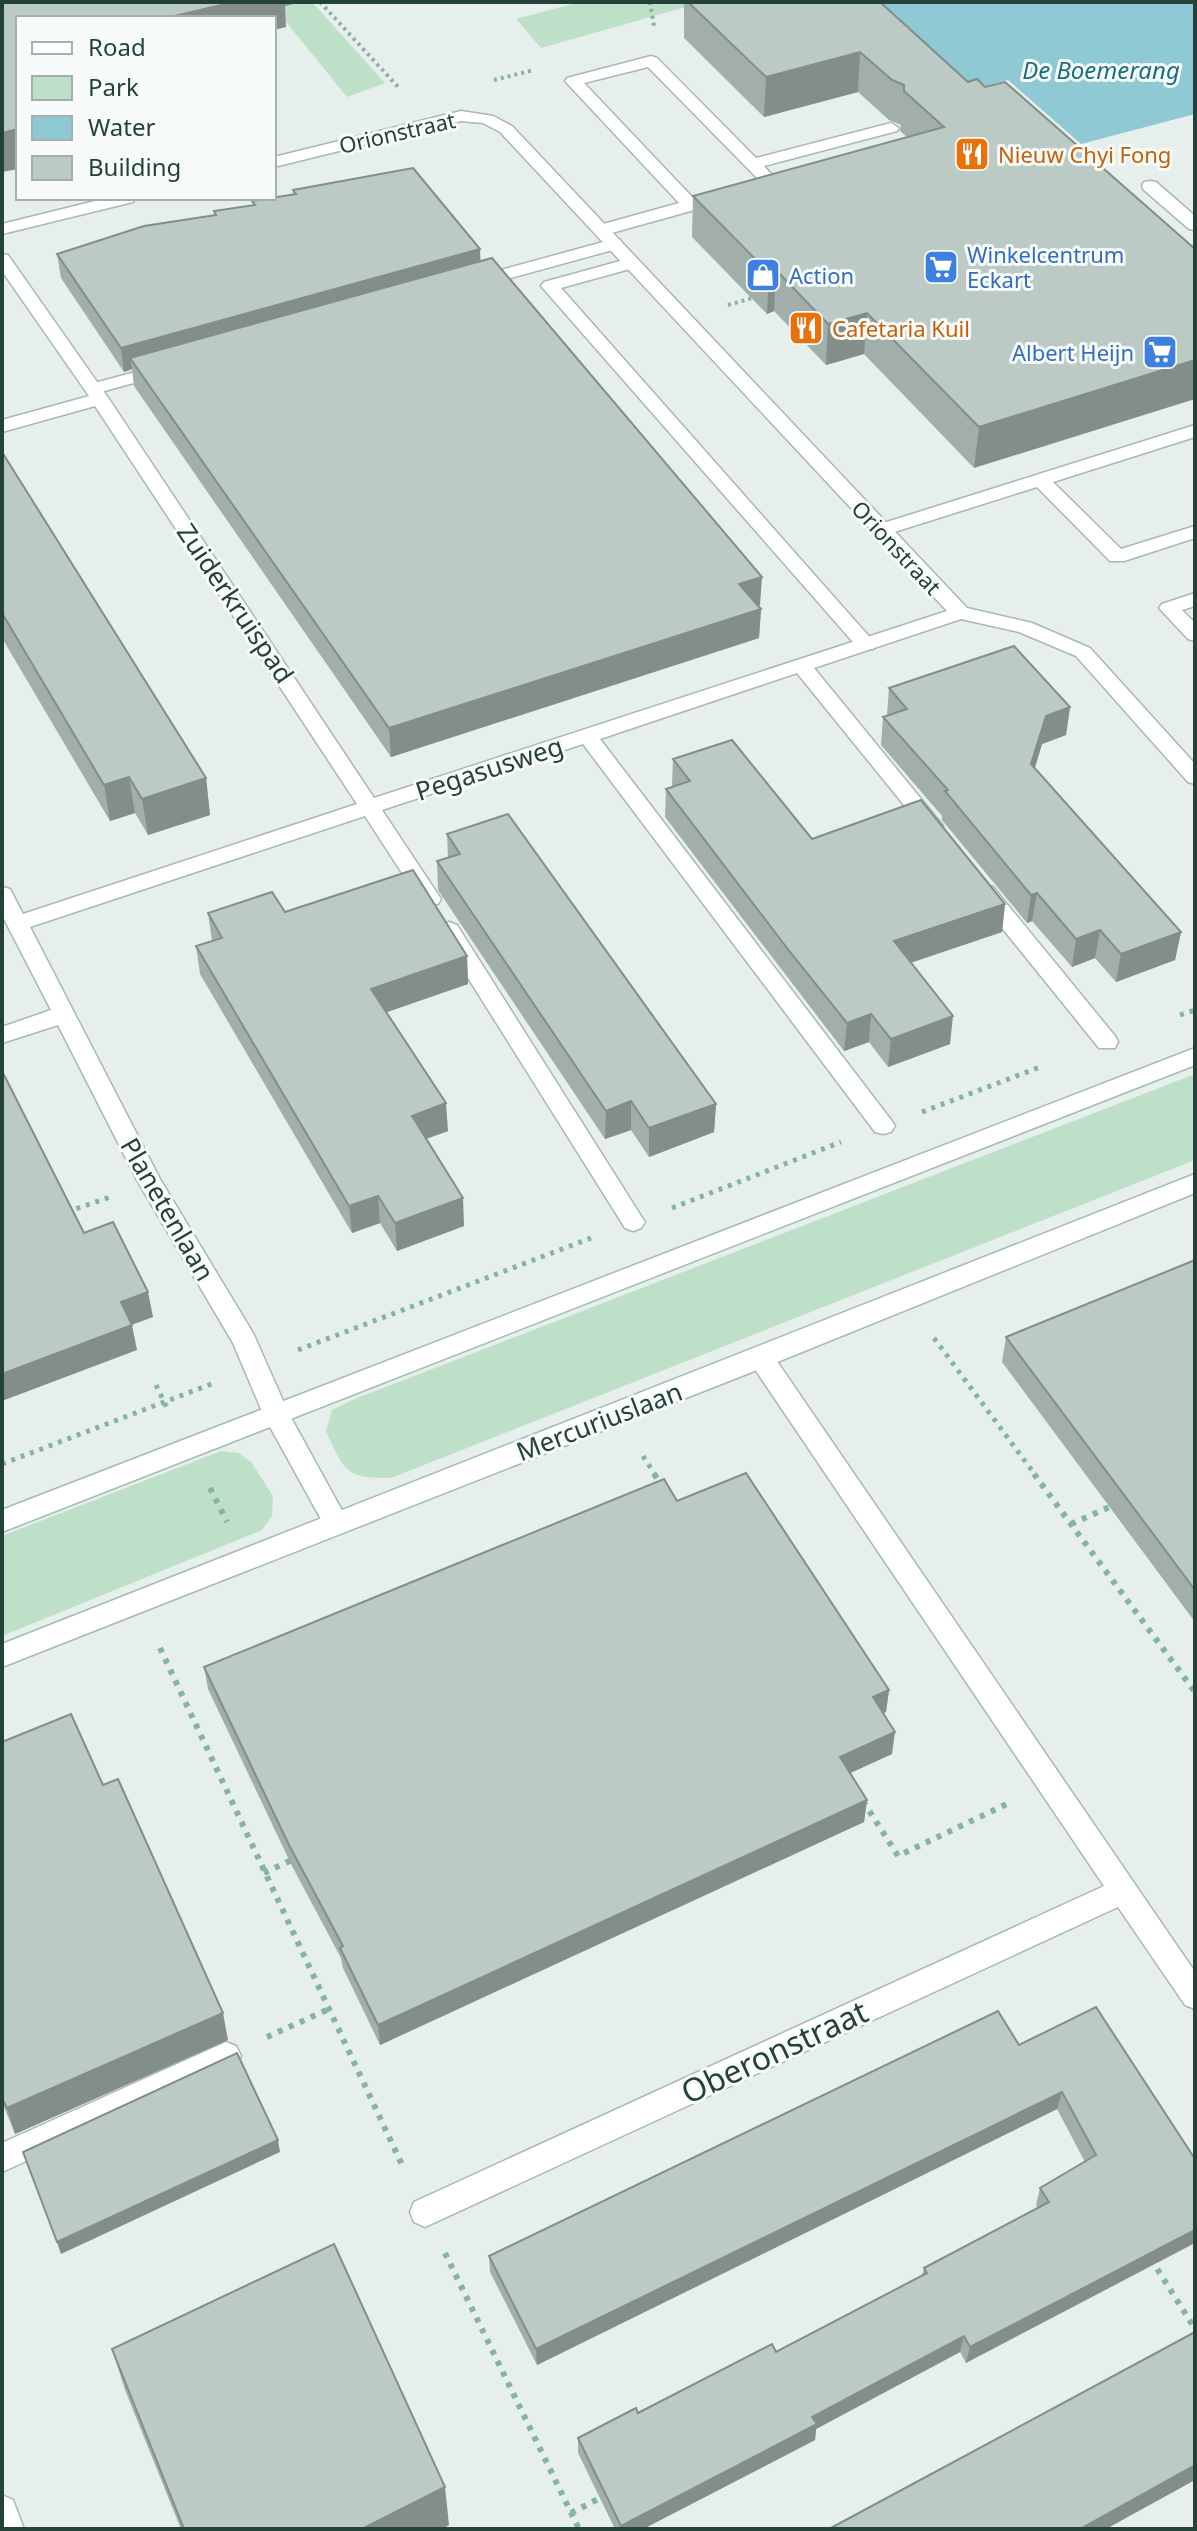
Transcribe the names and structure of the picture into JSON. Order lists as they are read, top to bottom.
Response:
{
  "streets": {
    "street": [
      "Orionstraat",
      "Zuiderkruispad",
      "Pegasusweg",
      "Planetenlaan",
      "Mercuriuslaan",
      "Oberonstraat"
    ]
  },
  "crossings": [
    ["Orionstraat", "Pegasusweg"],
    ["Zuiderkruispad", "Pegasusweg"],
    ["Pegasusweg", "Planetenlaan"],
    ["Planetenlaan", "Mercuriuslaan"]
  ],
  "water": ["De Boemerang"],
  "places": {
    "restaurant": ["Nieuw Chyi Fong", "Cafetaria Kuil"],
    "supermarket": ["Winkelcentrum Eckart", "Albert Heijn"],
    "shop": ["Action"]
  },
  "legend": [
    "Road",
    "Park",
    "Water",
    "Building"
  ]
}
